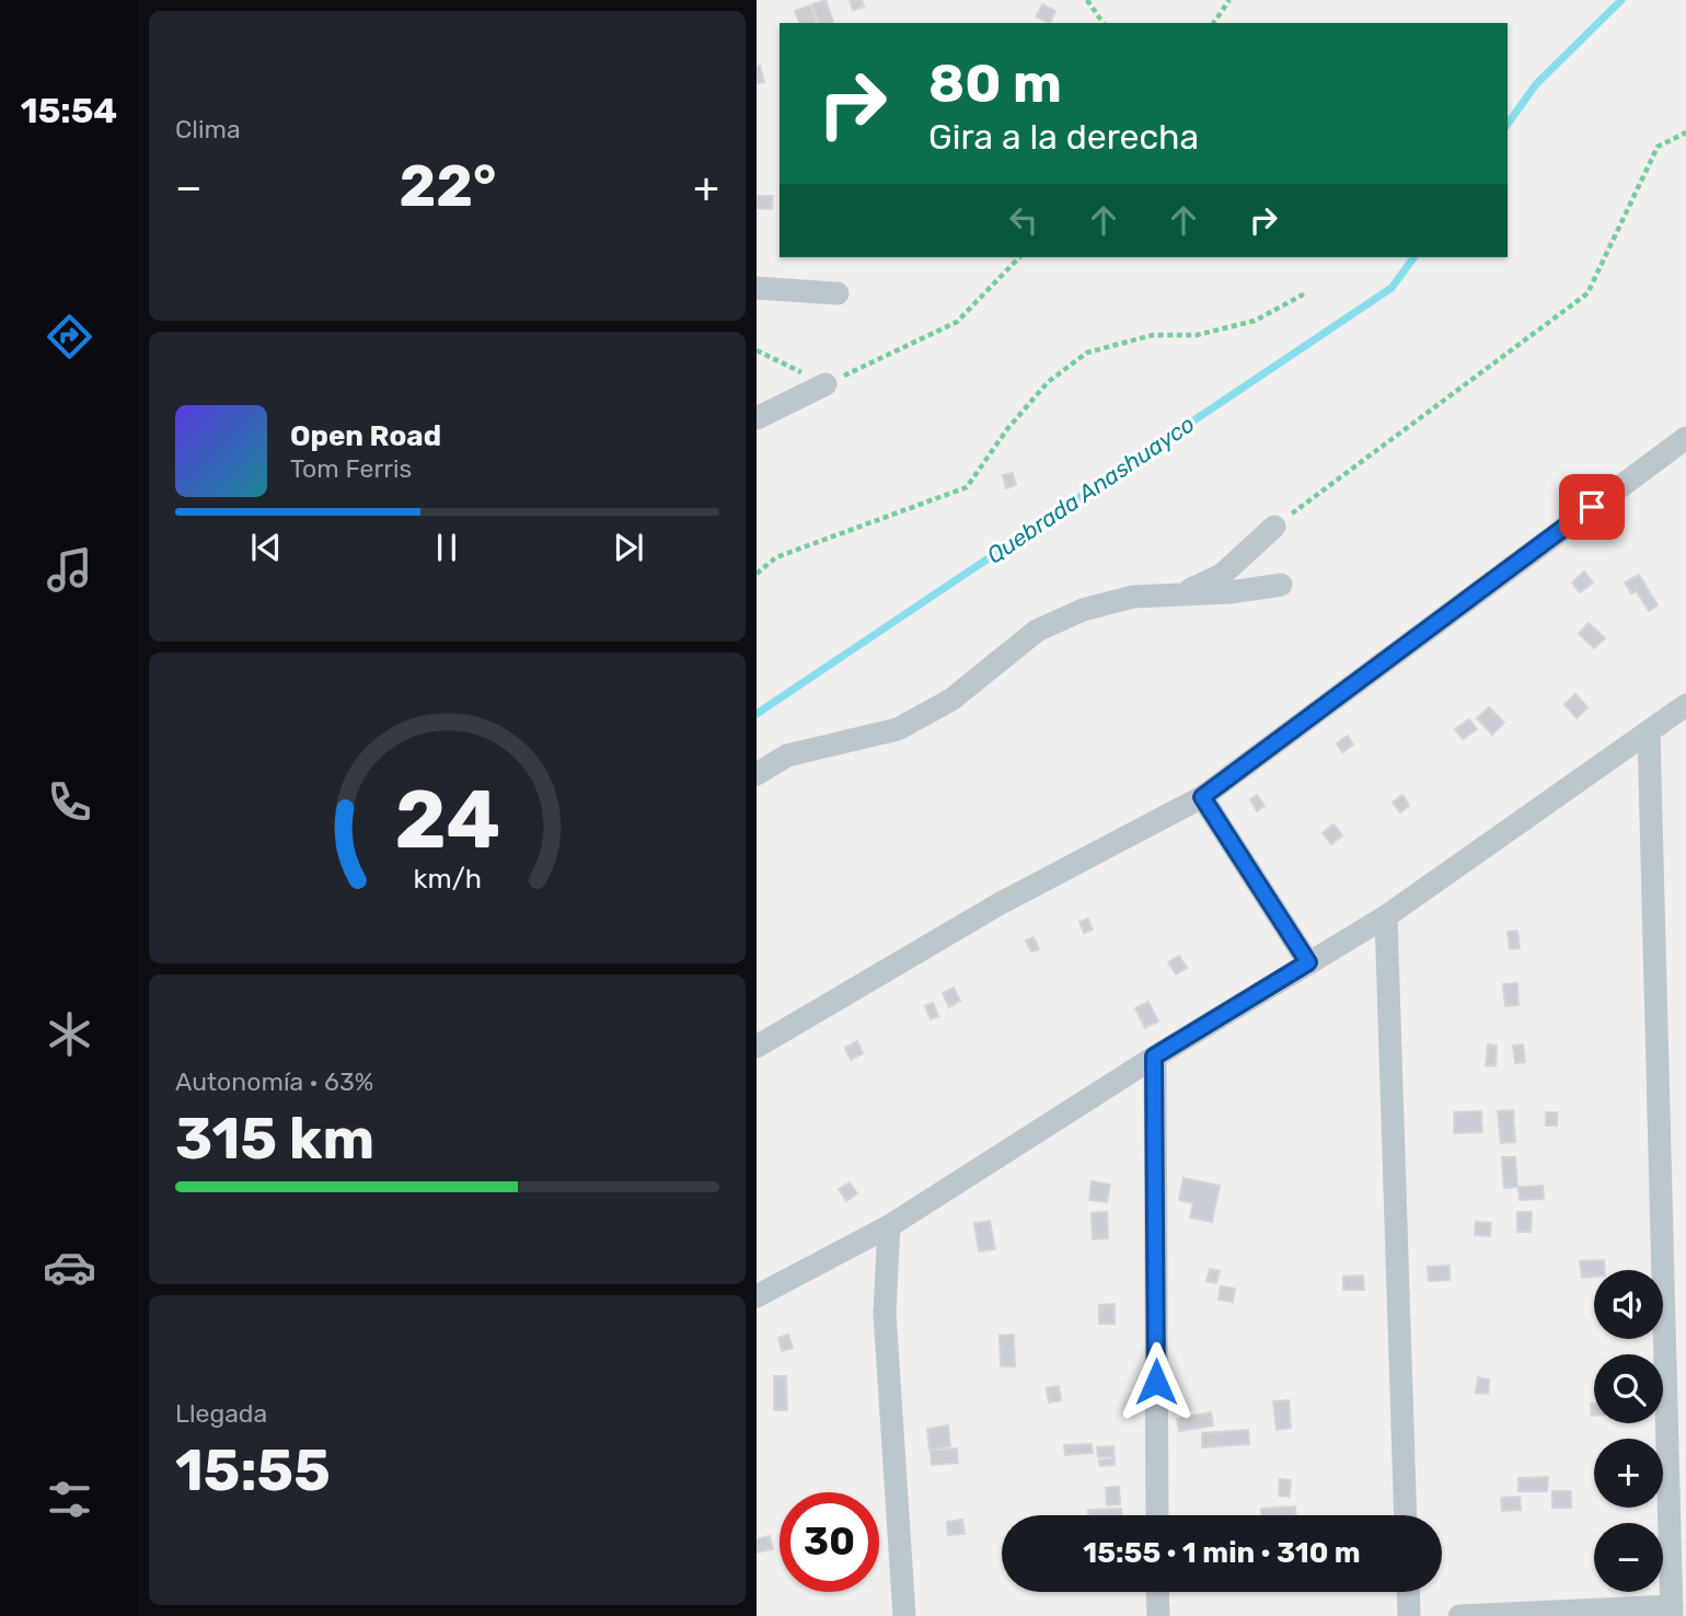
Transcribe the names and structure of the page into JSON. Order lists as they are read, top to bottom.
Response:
{
  "water": ["Quebrada Anashuayco"],
  "page": {
    "tabs": "15:54",
    "tile": [
      "Clima",
      ["Autonomía · 63%", "315 km"],
      ["Llegada", "15:55"]
    ],
    "turn": ["80 m", "Gira a la derecha"],
    "heat": ["−", "22°", "+"],
    "song": ["Open Road", "Tom Ferris"],
    "map_buttons": ["+", "−"],
    "limit": "30",
    "trip": "15:55 · 1 min · 310 m",
    "gauge": ["24", "km/h"]
  }
}
